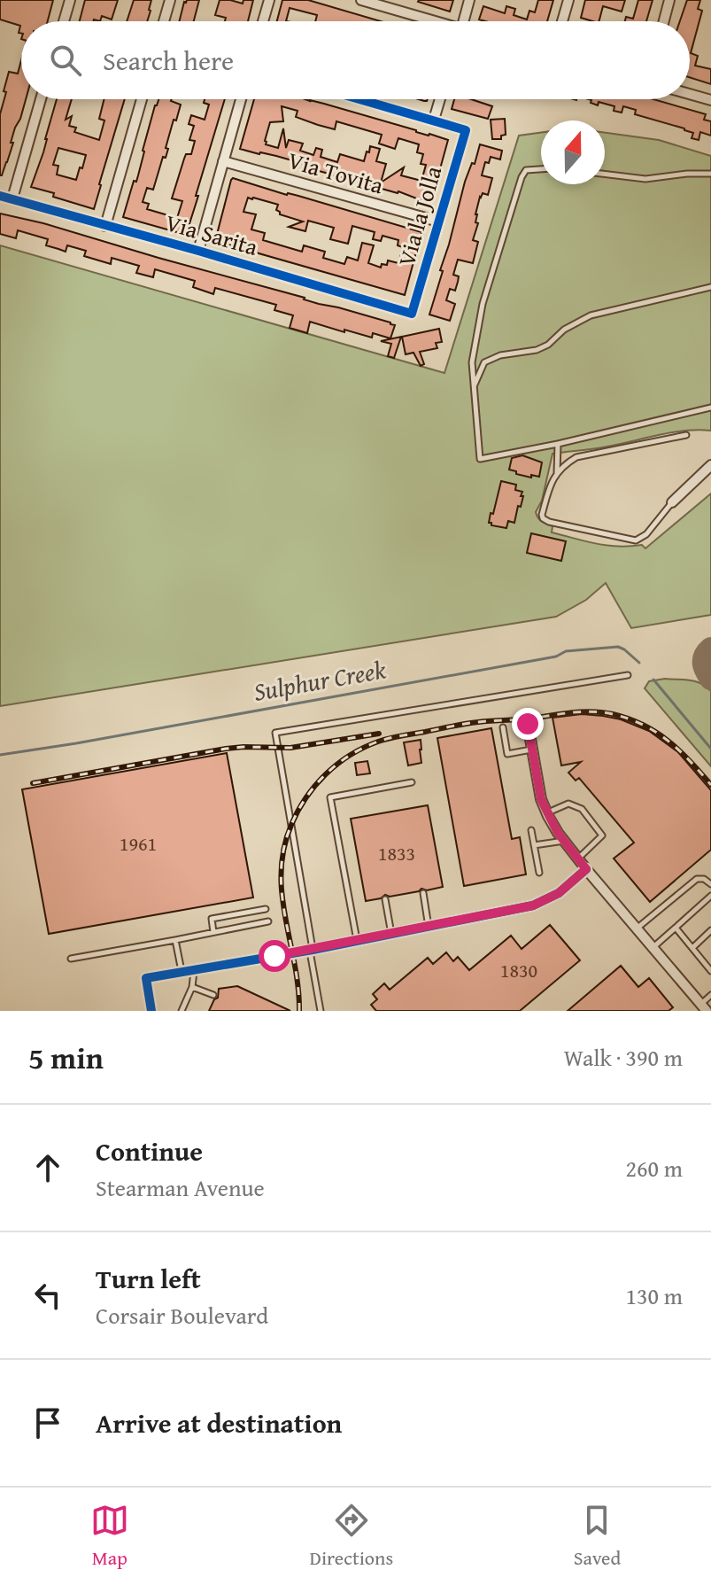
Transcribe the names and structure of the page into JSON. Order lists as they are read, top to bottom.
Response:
{
  "streets": {
    "street": ["Via Tovita", "Via la Jolla", "Via Sarita"]
  },
  "crossings": [
    ["Via Tovita", "Via la Jolla"],
    ["Via la Jolla", "Via Sarita"]
  ],
  "water": ["Sulphur Creek"],
  "house_numbers": ["1961", "1833", "1830"],
  "north": "top",
  "page": {
    "search": "Search here",
    "heading": ["5 min", "Walk · 390 m"],
    "list": [
      ["Continue", "Stearman Avenue", "260 m"],
      ["Turn left", "Corsair Boulevard", "130 m"],
      "Arrive at destination"
    ],
    "nav": ["Map", "Directions", "Saved"]
  }
}
